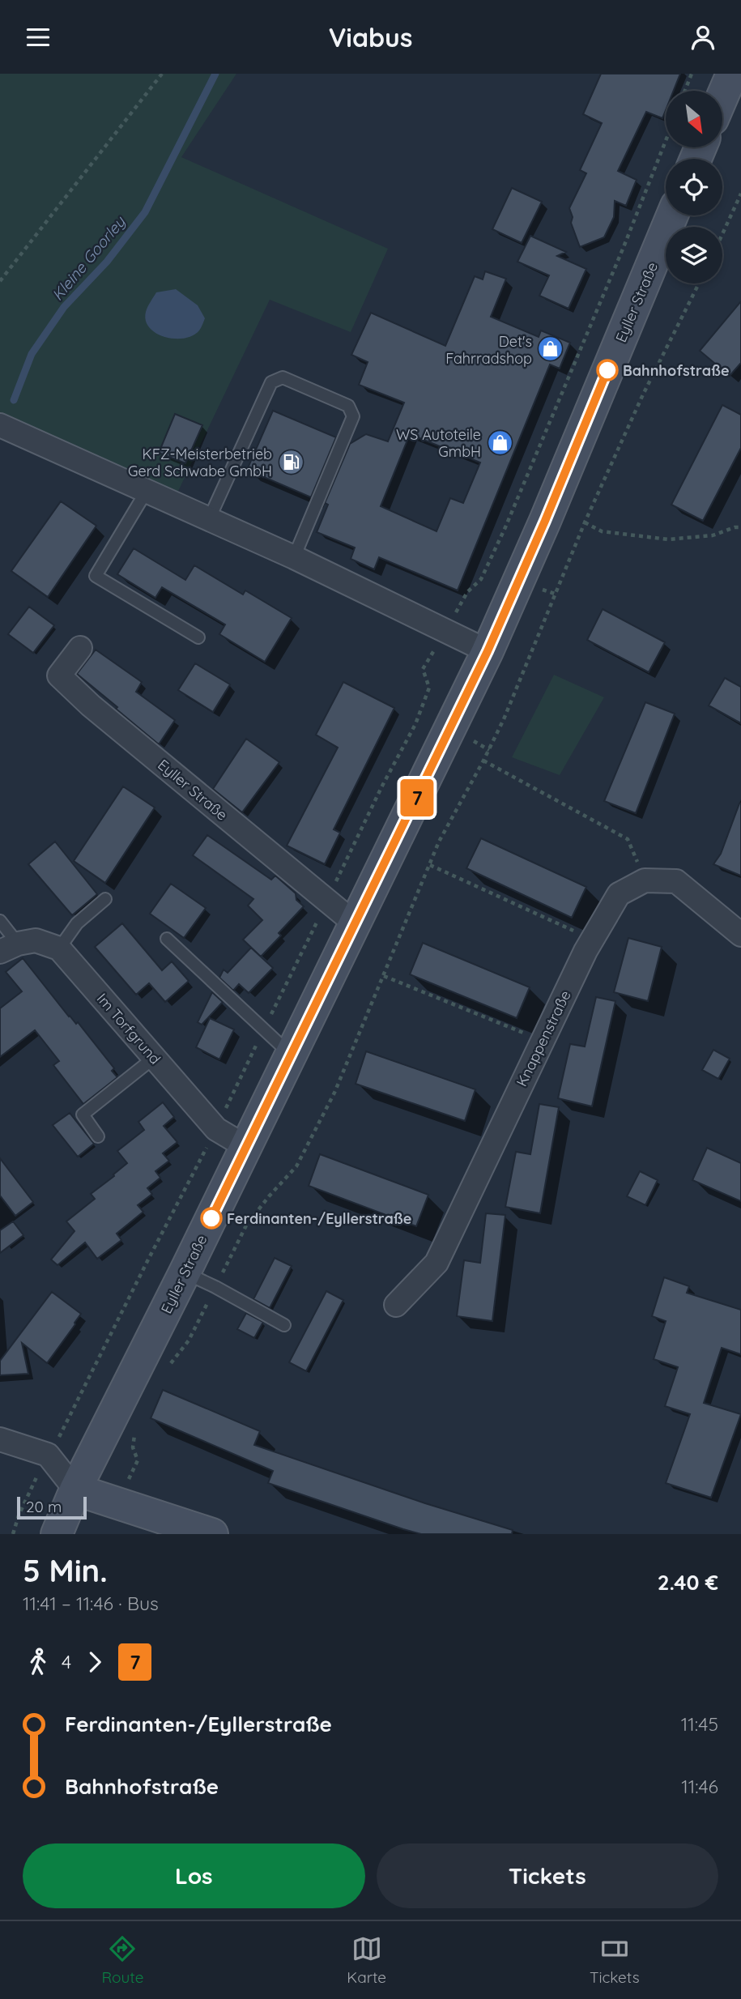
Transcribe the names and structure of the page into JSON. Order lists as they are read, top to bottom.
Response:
{
  "streets": {
    "main road": ["Eyller Straße"],
    "street": ["Im Torfgrund", "Knappenstraße"]
  },
  "crossings": [
    ["Eyller Straße", "Im Torfgrund"]
  ],
  "water": ["Kleine Goorley"],
  "places": {
    "shop": ["Det's Fahrradshop", "WS Autoteile GmbH"],
    "other": ["Bahnhofstraße", "Ferdinanten-/Eyllerstraße"],
    "fuel station": ["KFZ-Meisterbetrieb Gerd Schwabe GmbH"]
  },
  "lines": ["bus line 7"],
  "scale_bar": "20 m",
  "north": "bottom right",
  "page": {
    "header": "Viabus",
    "on_map": "7",
    "scale": "20 m",
    "heading": ["5 Min.", "11:41 – 11:46 · Bus", "2.40 €"],
    "legs": ["4", "7"],
    "list": [
      {
        "name": "Ferdinanten-/Eyllerstraße",
        "value": "11:45"
      },
      {
        "name": "Bahnhofstraße",
        "value": "11:46"
      }
    ],
    "buttons": ["Los", "Tickets"],
    "tabs": ["Route", "Karte", "Tickets"]
  }
}
